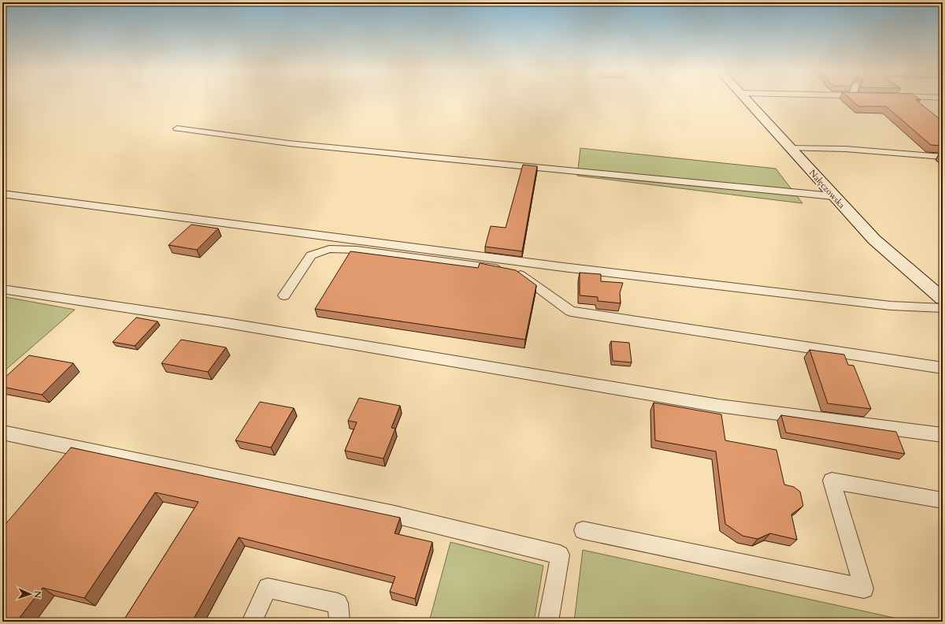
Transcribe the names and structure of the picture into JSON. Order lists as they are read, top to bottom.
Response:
{
  "streets": {
    "main road": ["Nałęczowska"]
  },
  "north": "right"
}
